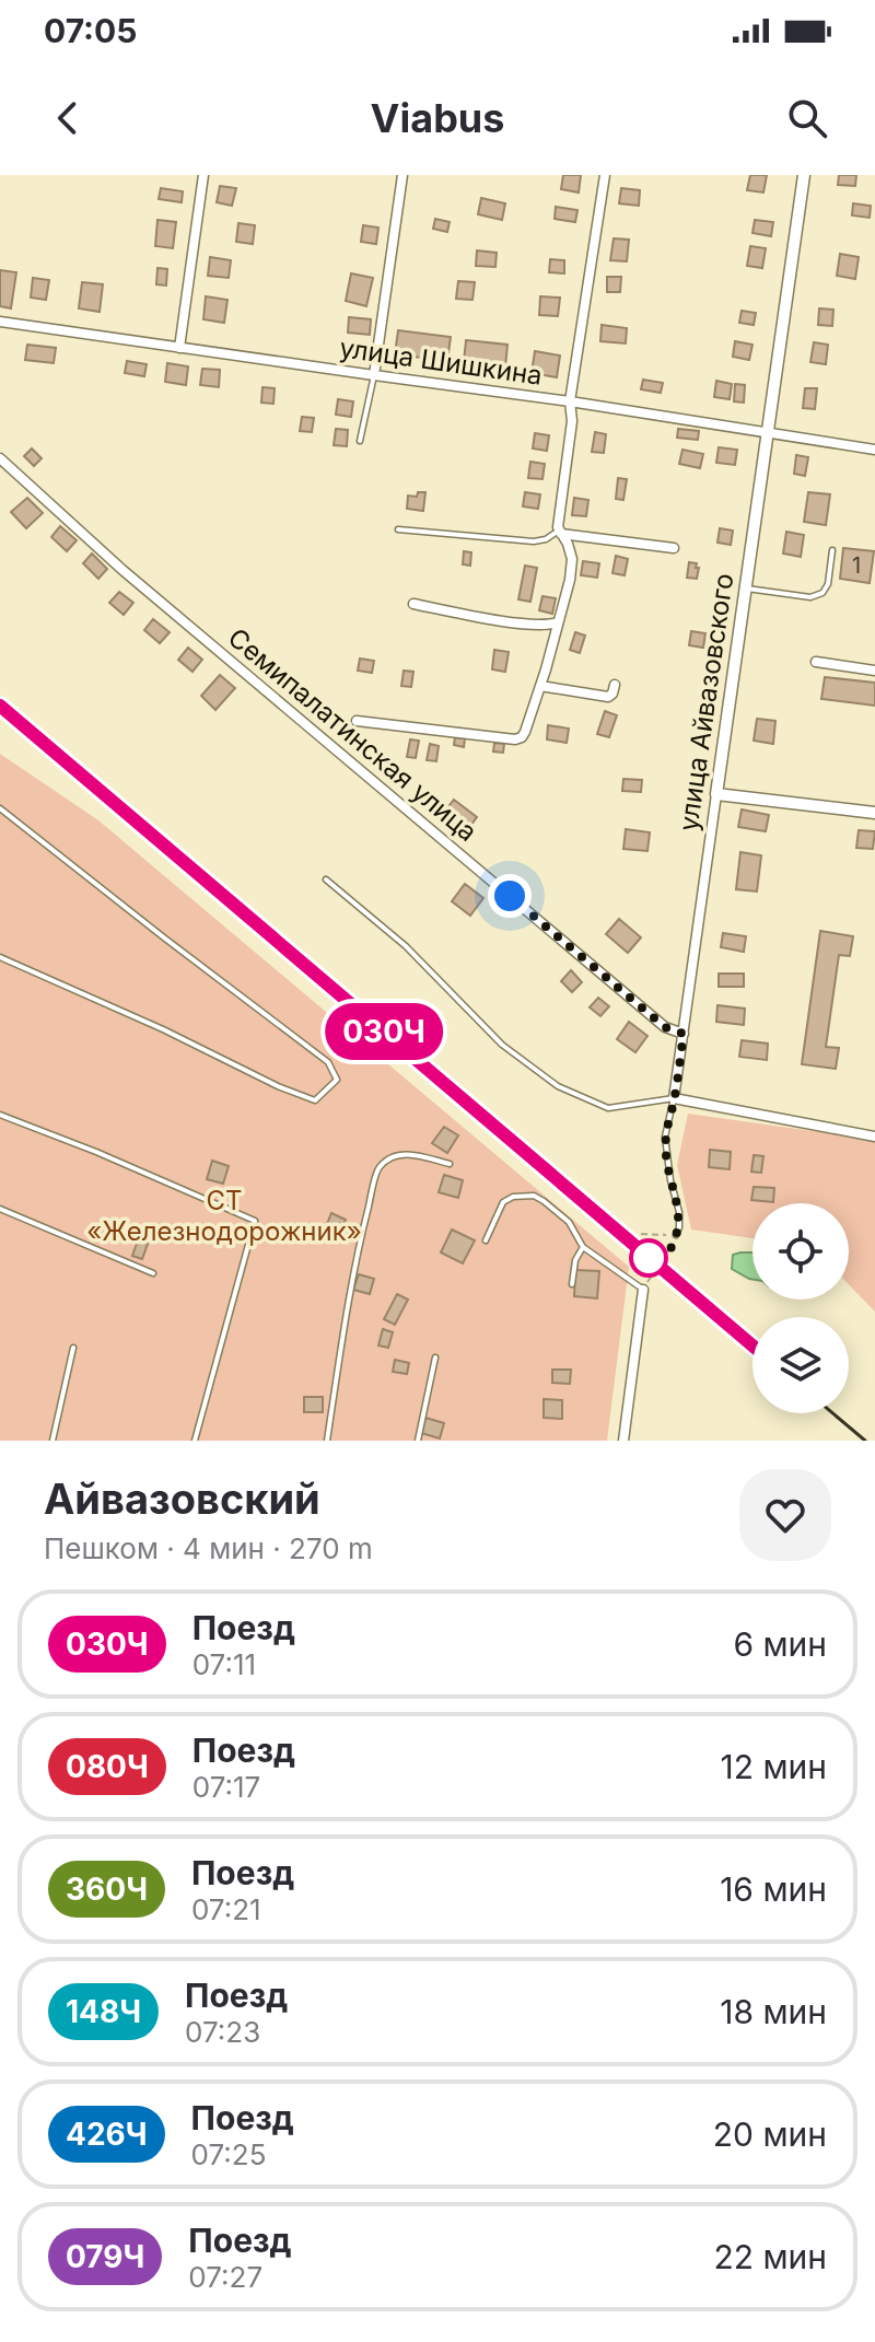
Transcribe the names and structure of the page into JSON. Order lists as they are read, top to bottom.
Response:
{
  "streets": {
    "street": ["улица Шишкина", "улица Айвазовского", "Семипалатинская улица"]
  },
  "crossings": [
    ["улица Шишкина", "улица Айвазовского"],
    ["улица Айвазовского", "Семипалатинская улица"]
  ],
  "parks": ["СТ «Железнодорожник»"],
  "house_numbers": ["1"],
  "page": {
    "status": "07:05",
    "header": "Viabus",
    "on_map": "030Ч",
    "heading": ["Айвазовский", "Пешком · 4 мин · 270 m"],
    "list": [
      {
        "mark": "030Ч",
        "name": "Поезд",
        "note": "07:11",
        "value": "6 мин"
      },
      {
        "mark": "080Ч",
        "name": "Поезд",
        "note": "07:17",
        "value": "12 мин"
      },
      {
        "mark": "360Ч",
        "name": "Поезд",
        "note": "07:21",
        "value": "16 мин"
      },
      {
        "mark": "148Ч",
        "name": "Поезд",
        "note": "07:23",
        "value": "18 мин"
      },
      {
        "mark": "426Ч",
        "name": "Поезд",
        "note": "07:25",
        "value": "20 мин"
      },
      {
        "mark": "079Ч",
        "name": "Поезд",
        "note": "07:27",
        "value": "22 мин"
      }
    ]
  }
}
